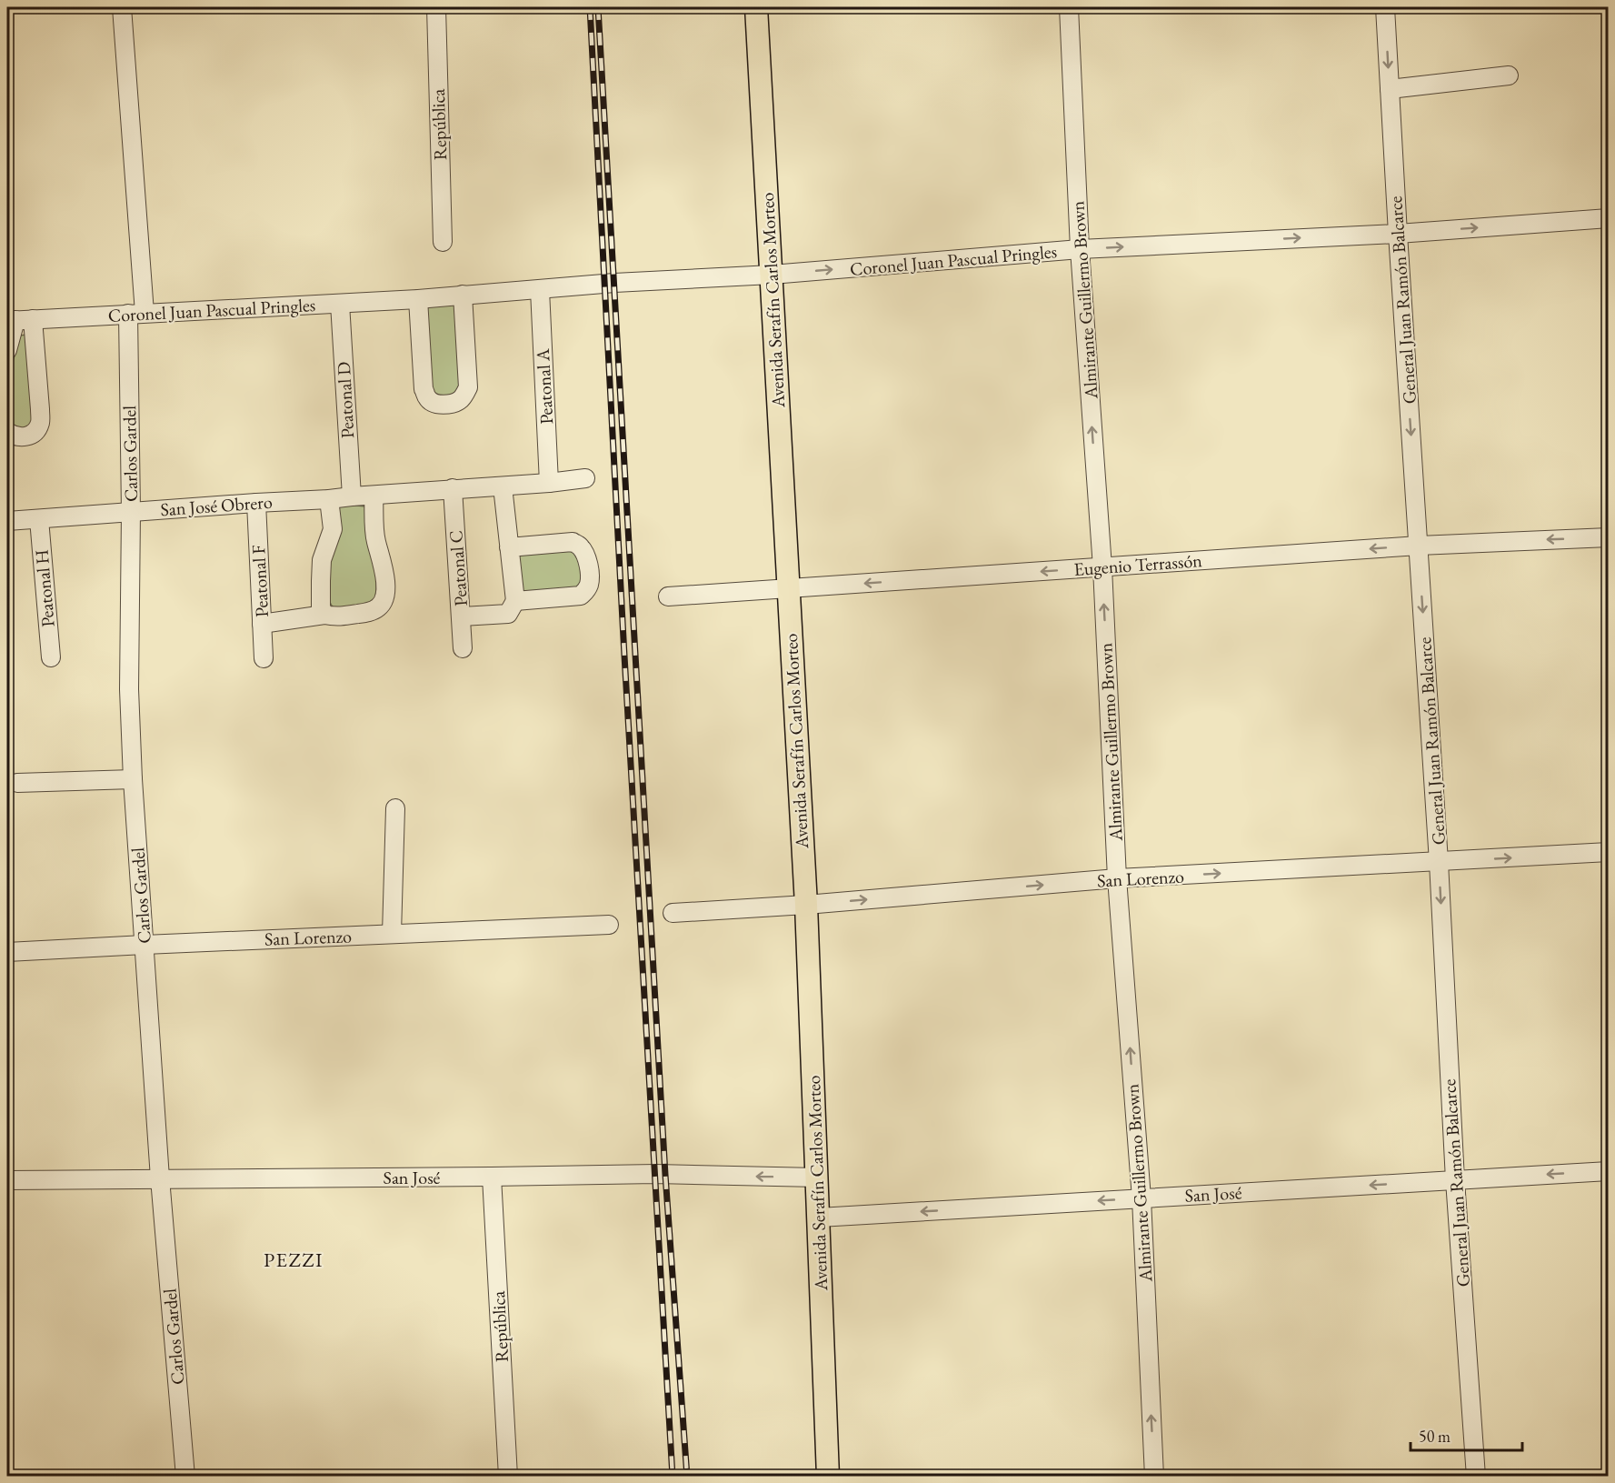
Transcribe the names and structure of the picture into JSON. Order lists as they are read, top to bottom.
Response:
{
  "streets": {
    "main road": ["Avenida Serafín Carlos Morteo"],
    "street": [
      "República",
      "Coronel Juan Pascual Pringles",
      "Almirante Guillermo Brown",
      "General Juan Ramón Balcarce",
      "Peatonal A",
      "Peatonal D",
      "Carlos Gardel",
      "San José Obrero",
      "Eugenio Terrassón",
      "Peatonal C",
      "Peatonal F",
      "Peatonal H",
      "San Lorenzo",
      "San José"
    ]
  },
  "crossings": [
    ["República", "San José"],
    ["Coronel Juan Pascual Pringles", "Avenida Serafín Carlos Morteo"],
    ["Coronel Juan Pascual Pringles", "Almirante Guillermo Brown"],
    ["Coronel Juan Pascual Pringles", "General Juan Ramón Balcarce"],
    ["Coronel Juan Pascual Pringles", "Peatonal A"],
    ["Coronel Juan Pascual Pringles", "Peatonal D"],
    ["Coronel Juan Pascual Pringles", "Carlos Gardel"],
    ["Avenida Serafín Carlos Morteo", "Eugenio Terrassón"],
    ["Avenida Serafín Carlos Morteo", "San Lorenzo"],
    ["Avenida Serafín Carlos Morteo", "San José"],
    ["Almirante Guillermo Brown", "Eugenio Terrassón"],
    ["Almirante Guillermo Brown", "San Lorenzo"],
    ["Almirante Guillermo Brown", "San José"],
    ["General Juan Ramón Balcarce", "Eugenio Terrassón"],
    ["General Juan Ramón Balcarce", "San Lorenzo"],
    ["General Juan Ramón Balcarce", "San José"],
    ["Peatonal A", "San José Obrero"],
    ["Peatonal D", "San José Obrero"],
    ["Carlos Gardel", "San José Obrero"],
    ["Carlos Gardel", "San Lorenzo"],
    ["Carlos Gardel", "San José"],
    ["San José Obrero", "Peatonal C"],
    ["San José Obrero", "Peatonal F"],
    ["San José Obrero", "Peatonal H"]
  ],
  "one_way": [
    "Coronel Juan Pascual Pringles",
    "Almirante Guillermo Brown",
    "General Juan Ramón Balcarce",
    "Eugenio Terrassón",
    "San Lorenzo",
    "San José"
  ],
  "districts": ["PEZZI"],
  "scale_bar": "50 m"
}
